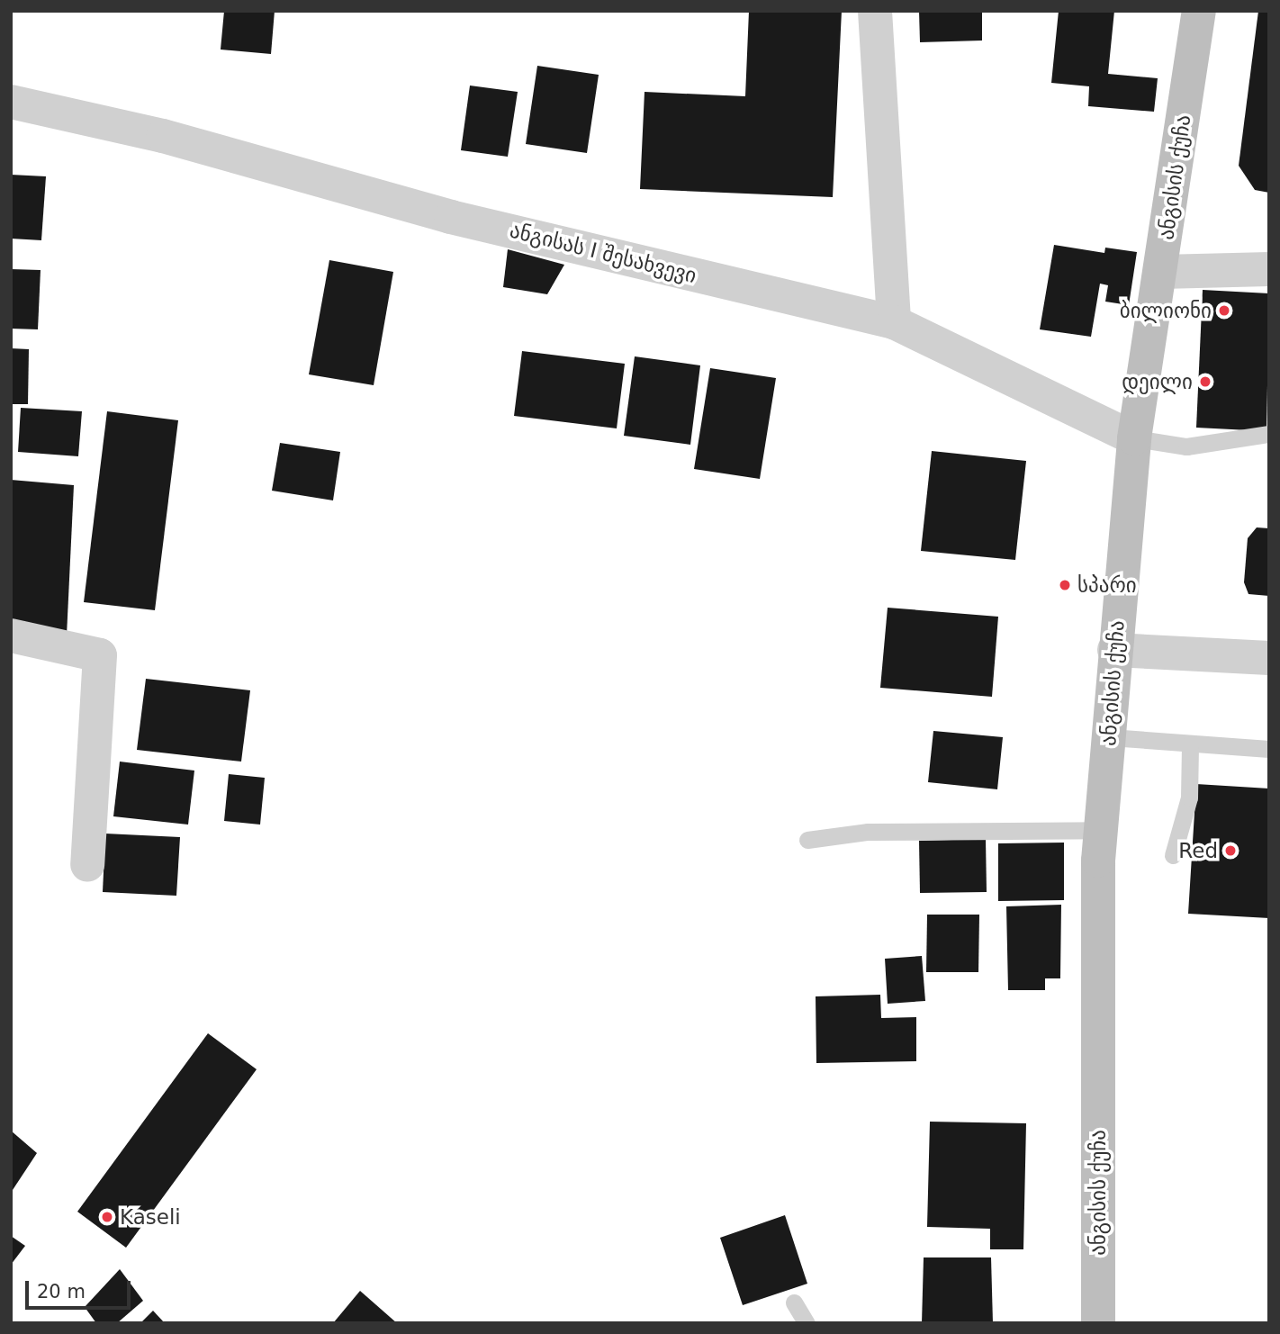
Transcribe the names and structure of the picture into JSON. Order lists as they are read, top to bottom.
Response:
{
  "streets": {
    "street": ["ანგისის ქუჩა", "ანგისას I შესახვევი"]
  },
  "crossings": [
    ["ანგისის ქუჩა", "ანგისას I შესახვევი"]
  ],
  "places": [
    "ბილიონი",
    "დეილი",
    "სპარი",
    "Red",
    "Kaseli"
  ],
  "scale_bar": "20 m"
}
